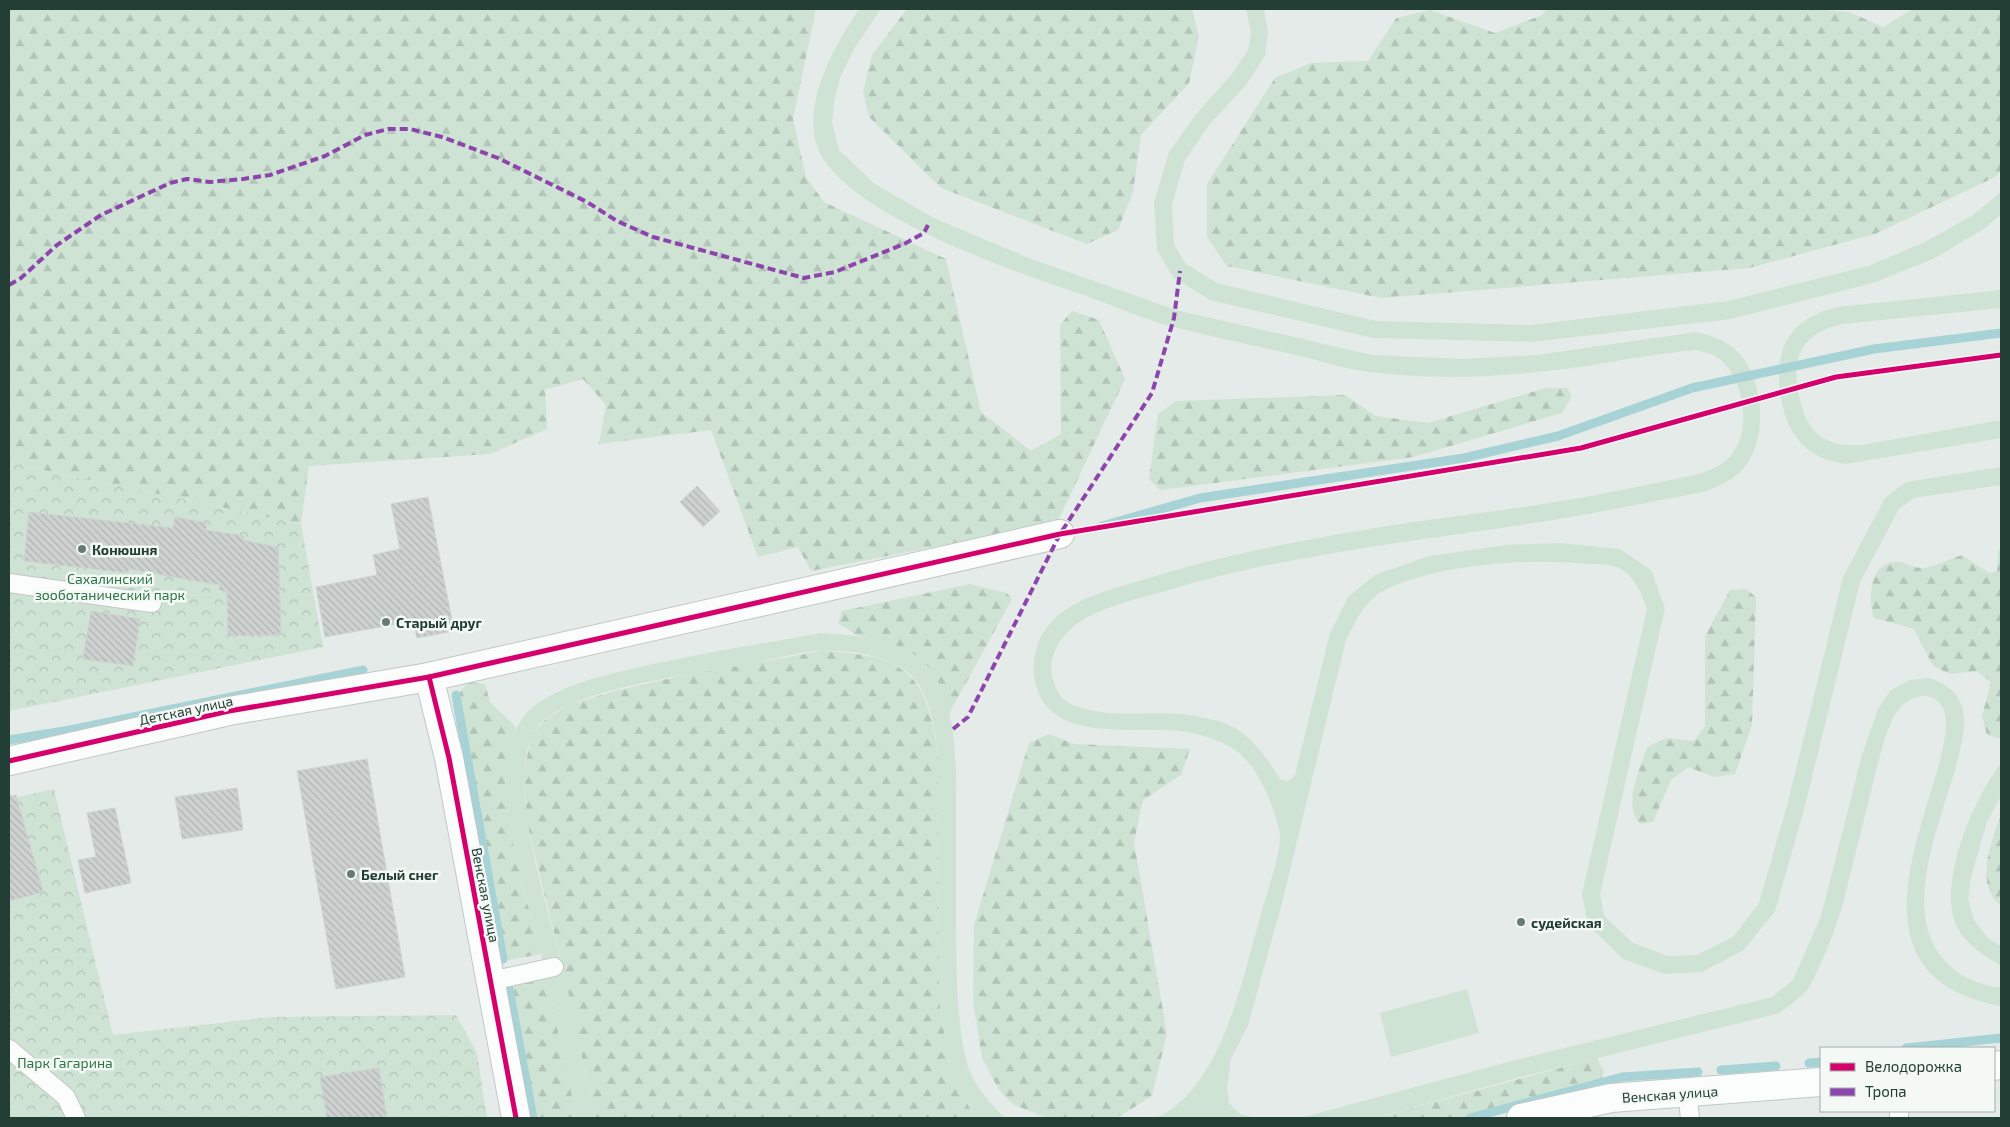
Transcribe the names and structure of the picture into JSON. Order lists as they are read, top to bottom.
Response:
{
  "streets": {
    "street": ["Детская улица", "Венская улица"]
  },
  "crossings": [
    ["Детская улица", "Венская улица"]
  ],
  "parks": ["Сахалинский зооботанический парк", "Парк Гагарина"],
  "places": [
    "Конюшня",
    "Старый друг",
    "Белый снег",
    "судейская"
  ],
  "legend": ["Велодорожка", "Тропа"]
}
